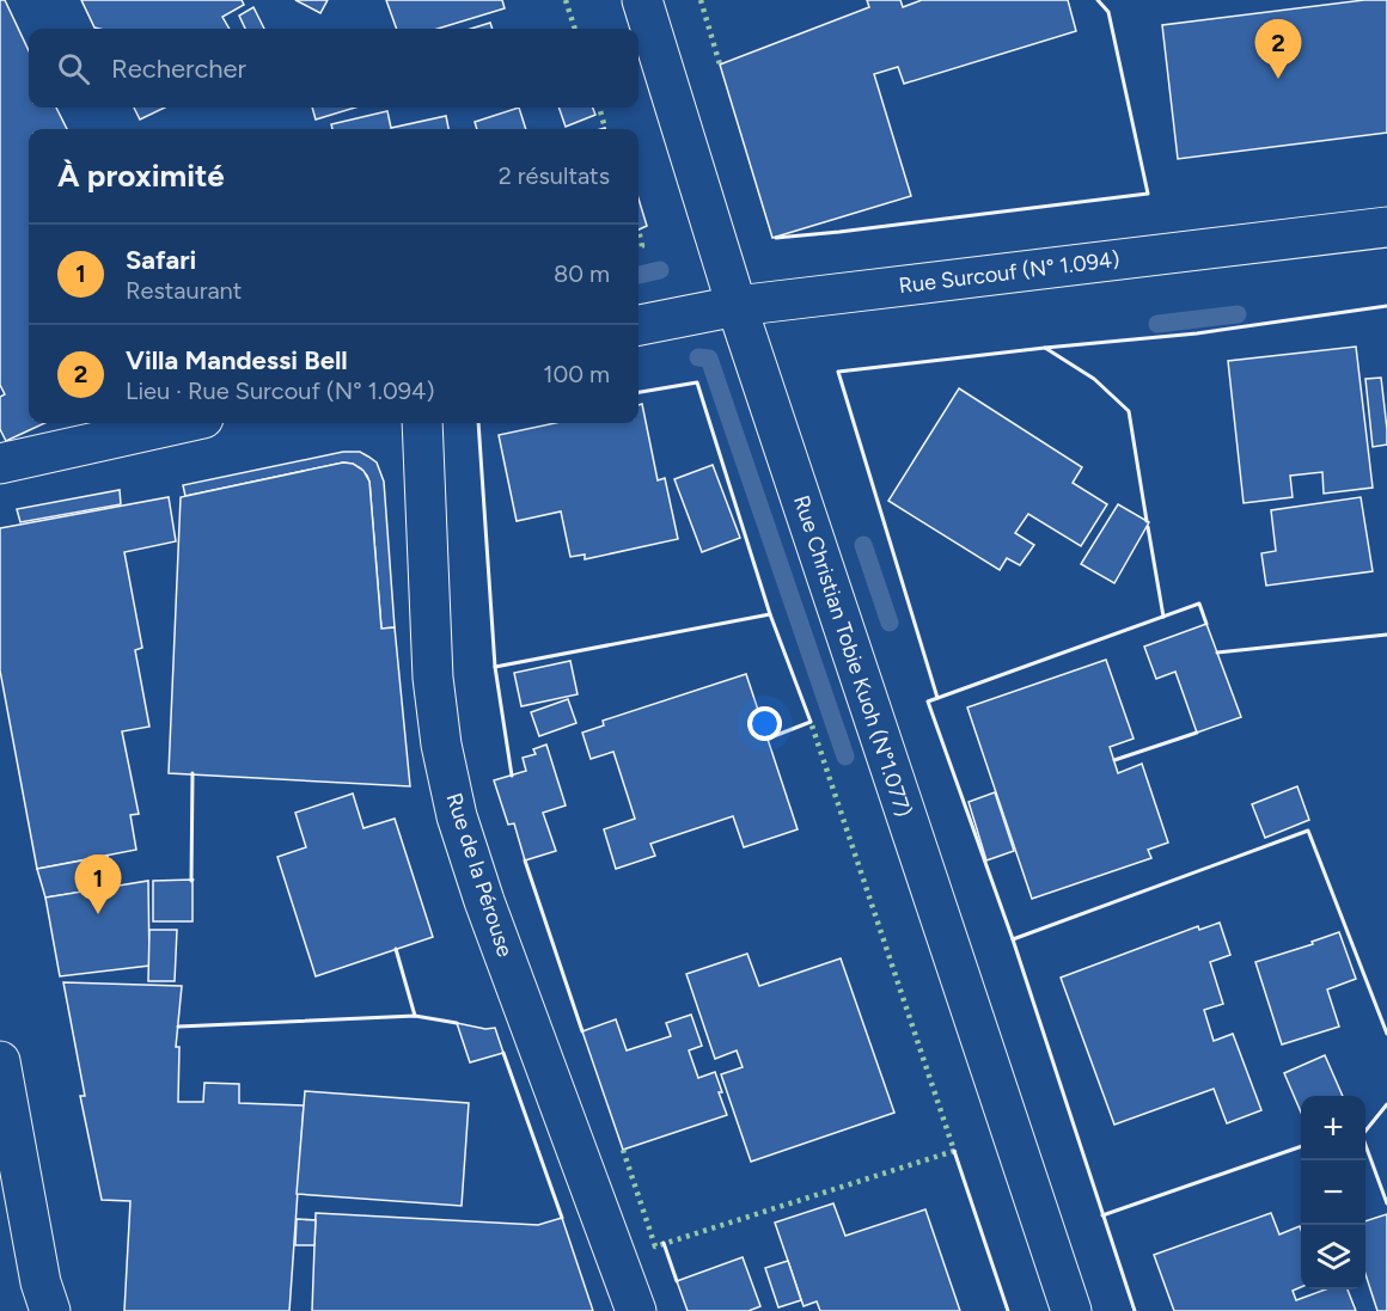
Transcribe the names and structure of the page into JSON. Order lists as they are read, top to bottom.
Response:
{
  "streets": {
    "street": ["Rue Surcouf (N° 1.094)", "Rue Christian Tobie Kuoh (N°1.077)", "Rue de la Pérouse"]
  },
  "crossings": [
    ["Rue Surcouf (N° 1.094)", "Rue Christian Tobie Kuoh (N°1.077)"]
  ],
  "page": {
    "pins": ["2", "1"],
    "search": "Rechercher",
    "heading": ["À proximité", "2 résultats"],
    "list": [
      {
        "mark": "1",
        "name": "Safari",
        "note": "Restaurant",
        "value": "80 m"
      },
      {
        "mark": "2",
        "name": "Villa Mandessi Bell",
        "note": "Lieu · Rue Surcouf (N° 1.094)",
        "value": "100 m"
      }
    ],
    "map_buttons": ["+", "−"]
  }
}
